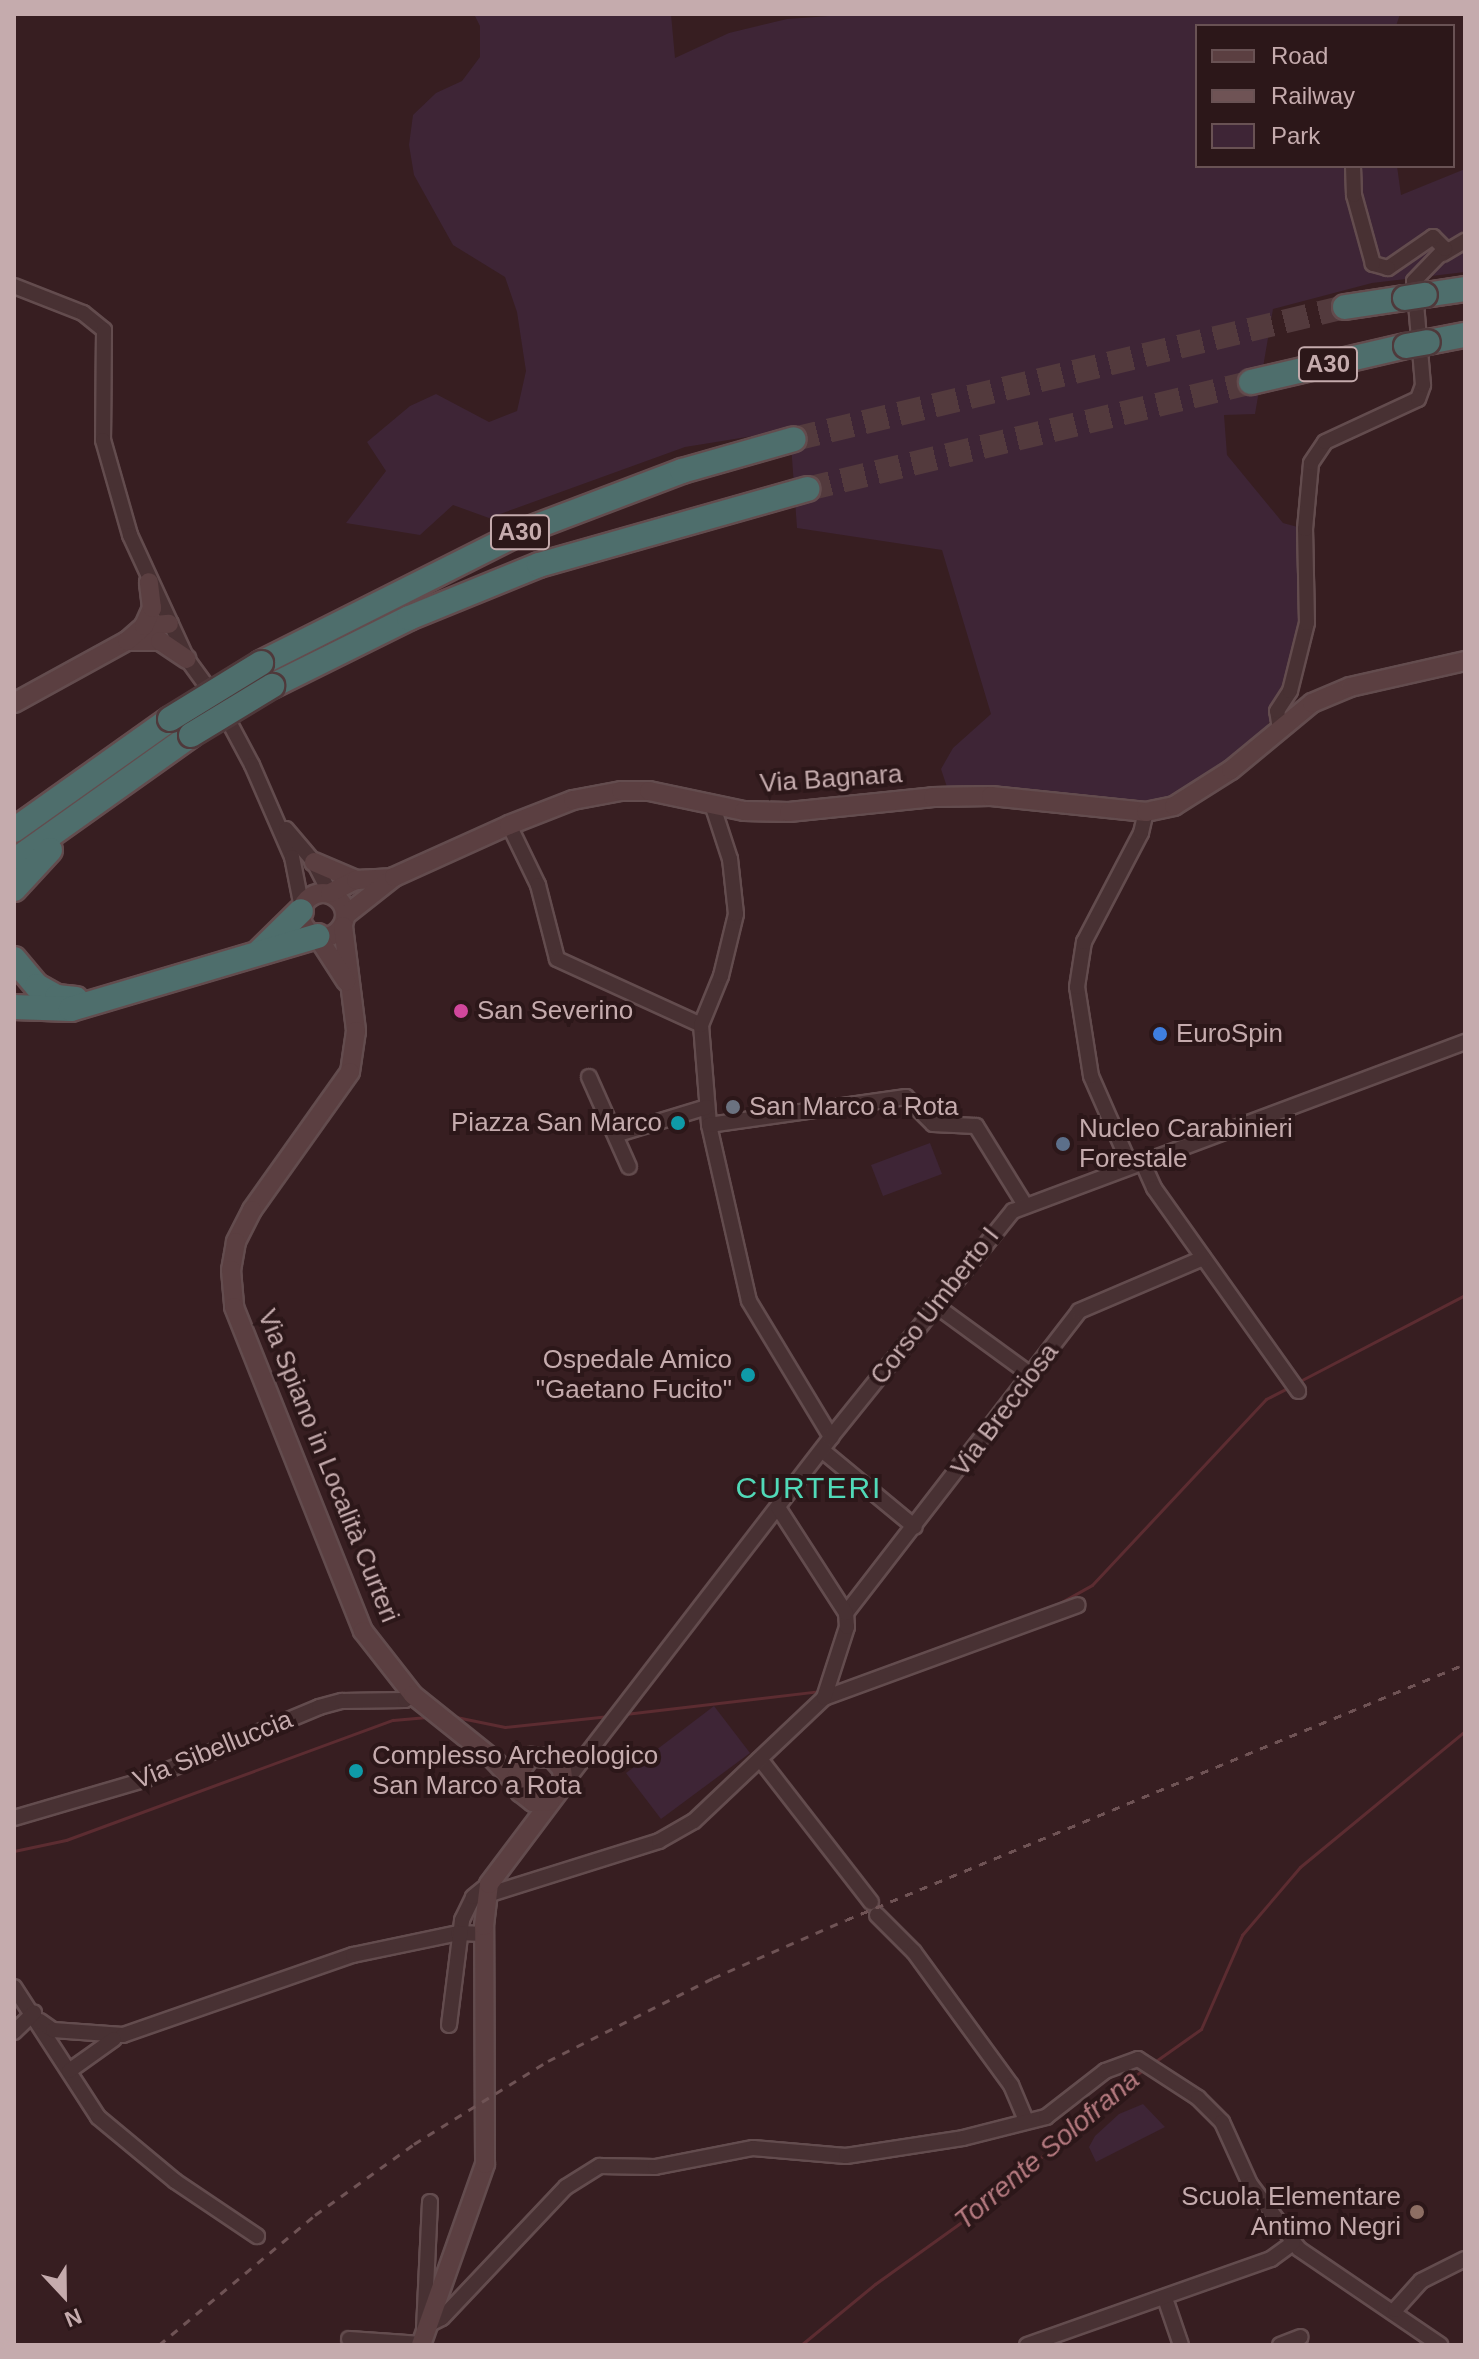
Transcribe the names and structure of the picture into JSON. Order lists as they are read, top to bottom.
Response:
{
  "streets": {
    "highway": ["A30"],
    "main road": ["Via Bagnara", "Via Spiano in Località Curteri"],
    "street": ["Corso Umberto I", "Via Brecciosa", "Via Sibelluccia"]
  },
  "crossings": [
    ["Via Bagnara", "Via Spiano in Località Curteri"],
    ["Corso Umberto I", "Via Spiano in Località Curteri"],
    ["Via Spiano in Località Curteri", "Via Sibelluccia"]
  ],
  "districts": ["CURTERI"],
  "water": ["Torrente Solofrana"],
  "places": [
    "San Severino",
    "EuroSpin",
    "San Marco a Rota",
    "Piazza San Marco",
    "Nucleo Carabinieri Forestale",
    "Ospedale Amico \"Gaetano Fucito\"",
    "Complesso Archeologico San Marco a Rota",
    "Scuola Elementare Antimo Negri"
  ],
  "legend": ["Road", "Railway", "Park"],
  "north": "bottom"
}
